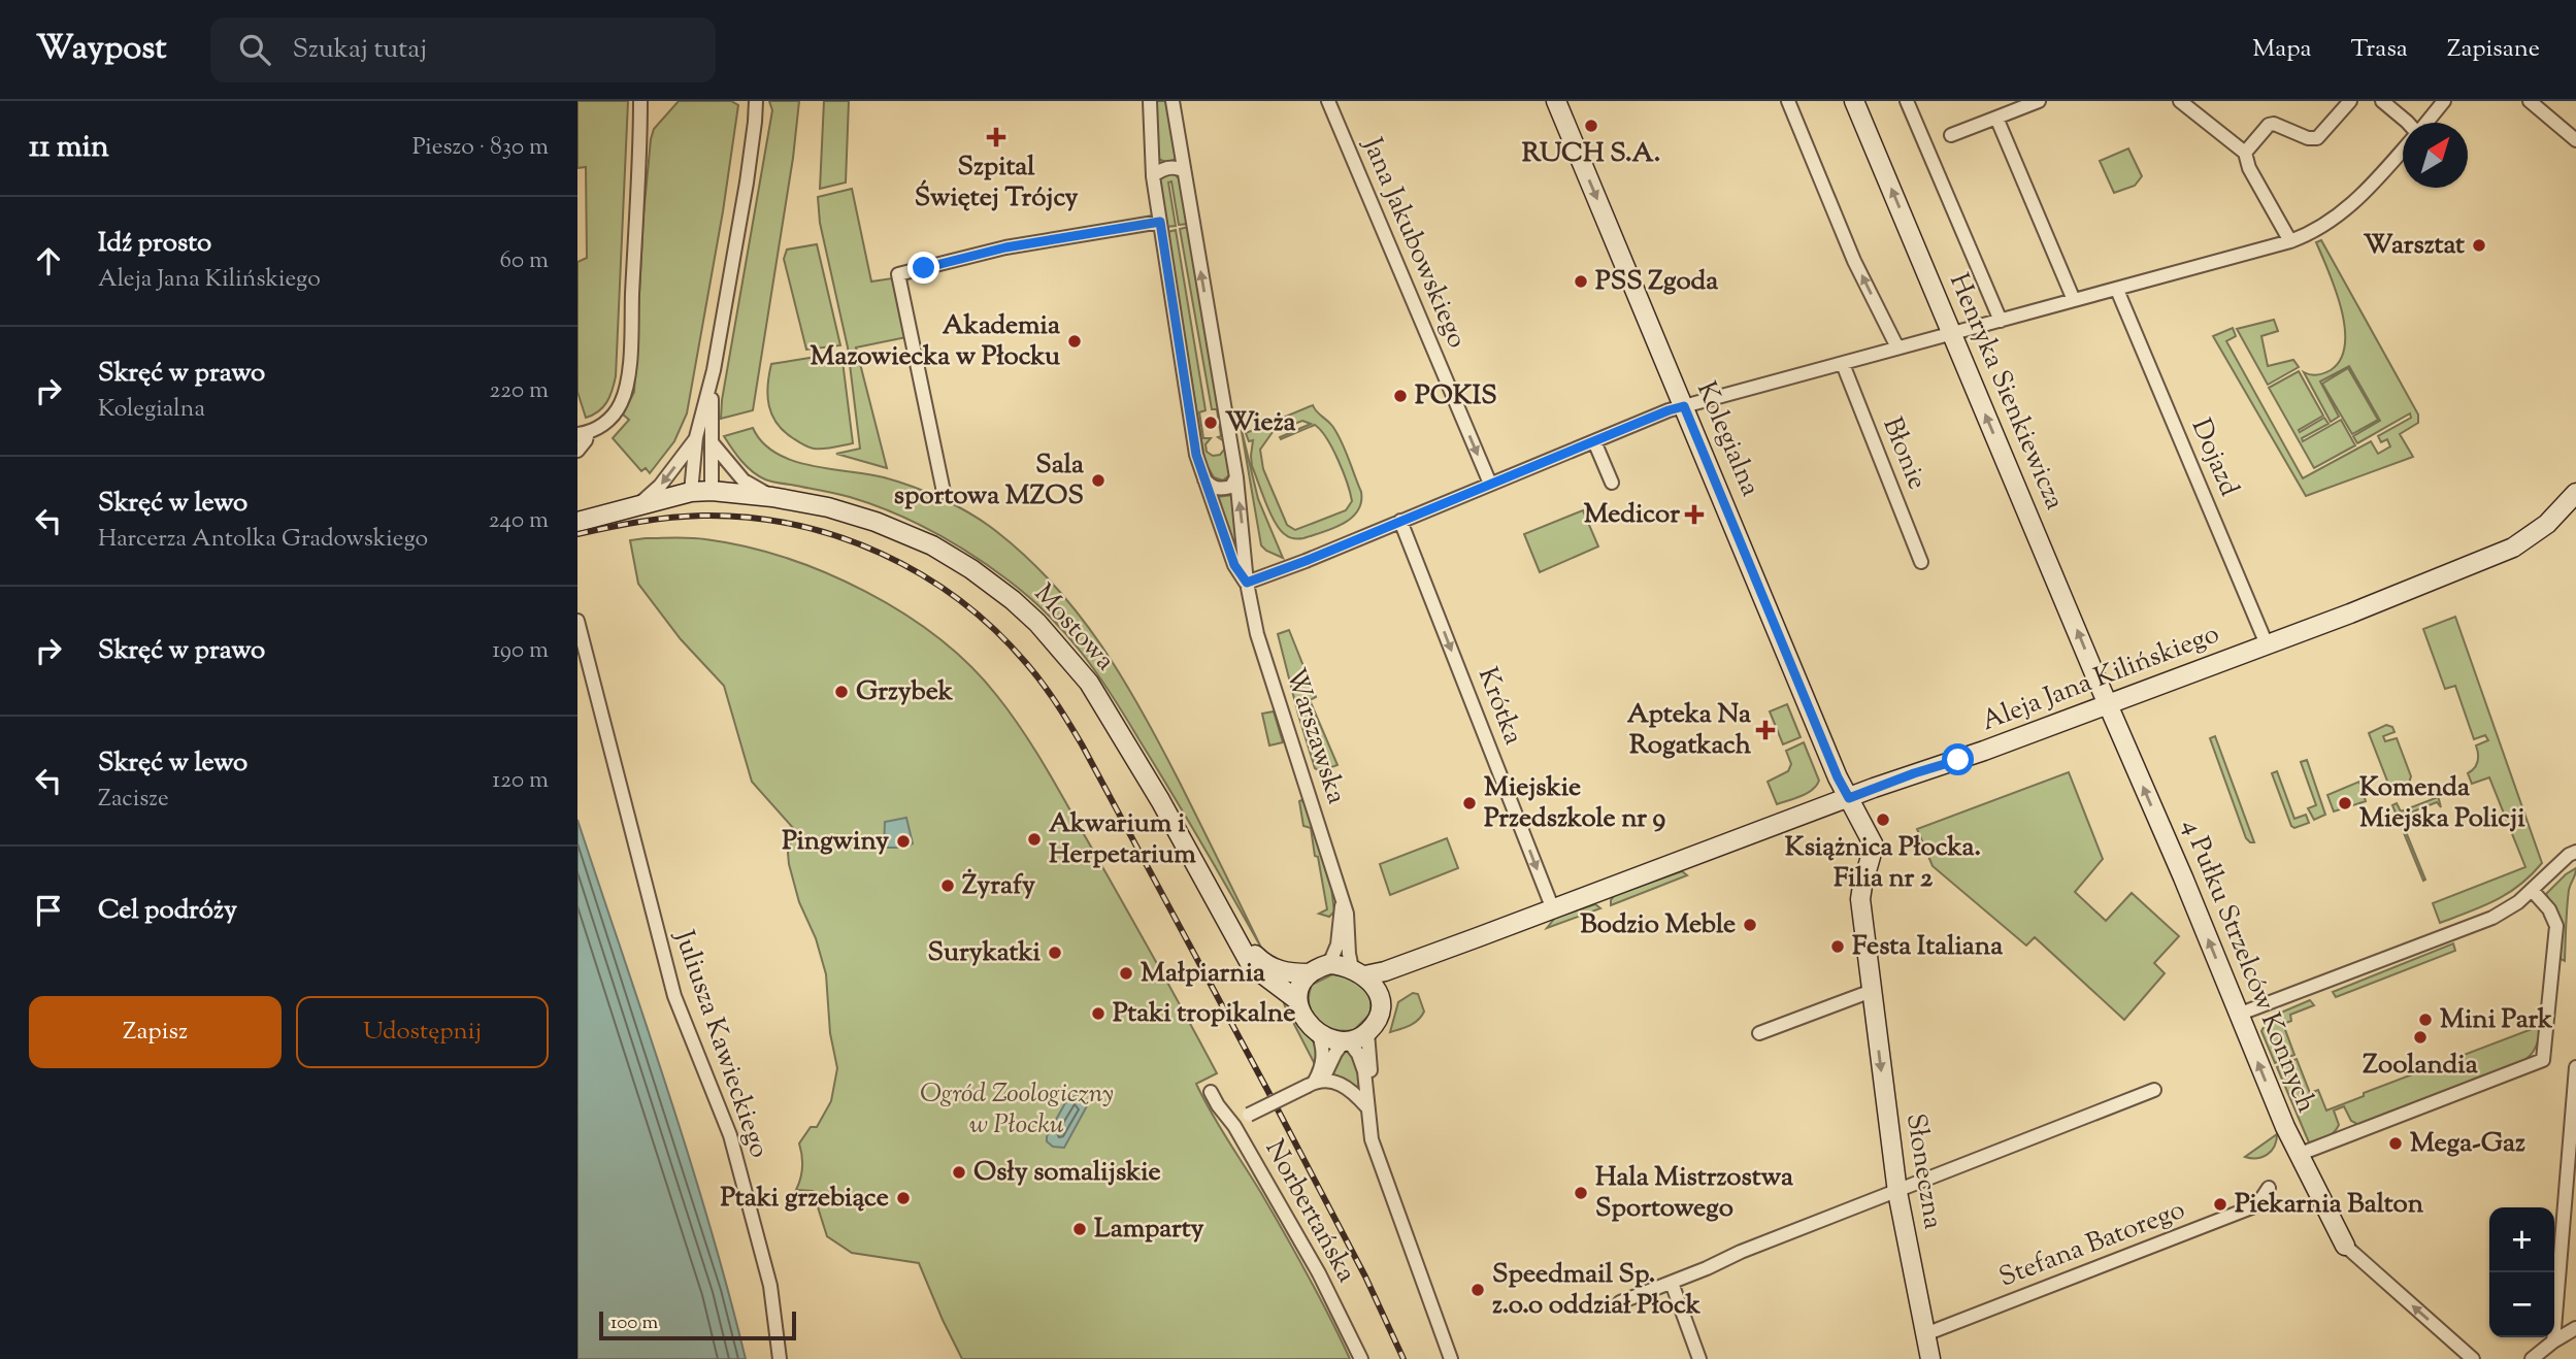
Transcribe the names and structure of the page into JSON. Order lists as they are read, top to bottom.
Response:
{
  "streets": {
    "main road": [
      "Henryka Sienkiewicza",
      "Kolegialna",
      "Mostowa",
      "Aleja Jana Kilińskiego",
      "4 Pułku Strzelców Konnych",
      "Słoneczna"
    ],
    "street": [
      "Jana Jakubowskiego",
      "Błonie",
      "Dojazd",
      "Krótka",
      "Warszawska",
      "Juliusza Kawieckiego",
      "Norbertańska",
      "Stefana Batorego"
    ]
  },
  "crossings": [
    ["Henryka Sienkiewicza", "Aleja Jana Kilińskiego"],
    ["Henryka Sienkiewicza", "4 Pułku Strzelców Konnych"],
    ["Kolegialna", "Aleja Jana Kilińskiego"],
    ["Kolegialna", "Słoneczna"],
    ["Dojazd", "Aleja Jana Kilińskiego"],
    ["Mostowa", "Aleja Jana Kilińskiego"],
    ["Mostowa", "Warszawska"],
    ["Aleja Jana Kilińskiego", "Krótka"],
    ["Aleja Jana Kilińskiego", "Warszawska"],
    ["Aleja Jana Kilińskiego", "4 Pułku Strzelców Konnych"],
    ["Słoneczna", "Stefana Batorego"]
  ],
  "one_way": [
    "Jana Jakubowskiego",
    "Henryka Sienkiewicza",
    "Kolegialna",
    "Krótka",
    "4 Pułku Strzelców Konnych",
    "Słoneczna"
  ],
  "parks": ["Ogród Zoologiczny w Płocku"],
  "places": {
    "other": [
      "RUCH S.A.",
      "Warsztat",
      "PSS Zgoda",
      "Akademia Mazowiecka w Płocku",
      "POKIS",
      "Wieża",
      "Sala sportowa MZOS",
      "Grzybek",
      "Miejskie Przedszkole nr 9",
      "Komenda Miejska Policji",
      "Książnica Płocka. Filia nr 2",
      "Akwarium i Herpetarium",
      "Pingwiny",
      "Żyrafy",
      "Bodzio Meble",
      "Festa Italiana",
      "Surykatki",
      "Małpiarnia",
      "Ptaki tropikalne",
      "Mini Park",
      "Zoolandia",
      "Mega-Gaz",
      "Osły somalijskie",
      "Hala Mistrzostwa Sportowego",
      "Ptaki grzebiące",
      "Piekarnia Balton",
      "Lamparty",
      "Speedmail Sp. z.o.o oddział Płock"
    ],
    "health": ["Szpital Świętej Trójcy", "Medicor", "Apteka Na Rogatkach"]
  },
  "scale_bar": "100 m",
  "north": "top right",
  "page": {
    "header": "Waypost",
    "search": "Szukaj tutaj",
    "nav": ["Mapa", "Trasa", "Zapisane"],
    "heading": ["11 min", "Pieszo · 830 m"],
    "list": [
      ["Idź prosto", "Aleja Jana Kilińskiego", "60 m"],
      ["Skręć w prawo", "Kolegialna", "220 m"],
      ["Skręć w lewo", "Harcerza Antolka Gradowskiego", "240 m"],
      ["Skręć w prawo", "190 m"],
      ["Skręć w lewo", "Zacisze", "120 m"],
      "Cel podróży"
    ],
    "buttons": ["Zapisz", "Udostępnij"],
    "map_buttons": ["+", "−"],
    "scale": "100 m"
  }
}
